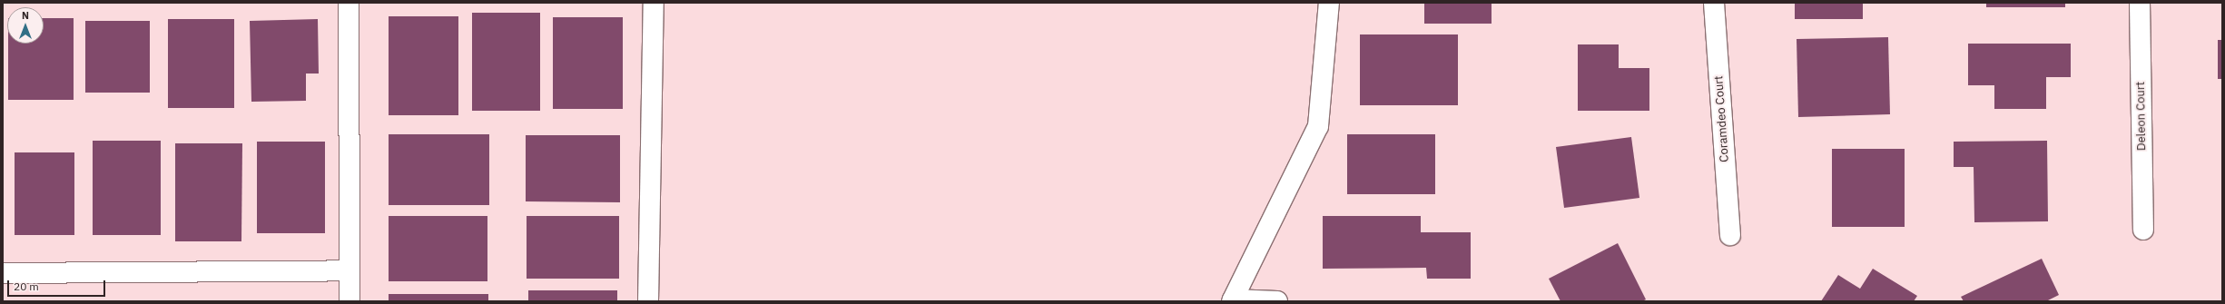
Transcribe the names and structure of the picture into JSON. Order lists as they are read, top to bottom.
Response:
{
  "streets": {
    "street": ["Deleon Court", "Coramdeo Court"]
  },
  "scale_bar": "20 m",
  "north": "top"
}
